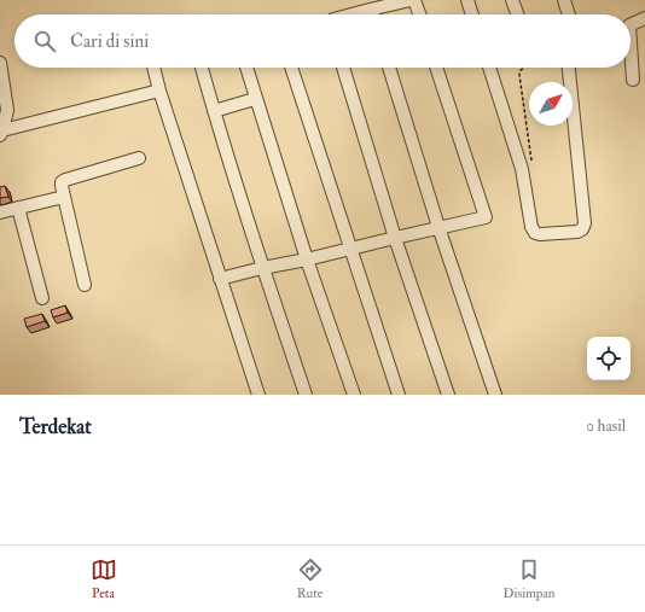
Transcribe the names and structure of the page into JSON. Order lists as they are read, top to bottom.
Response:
{
  "north": "top right",
  "page": {
    "search": "Cari di sini",
    "heading": ["Terdekat", "0 hasil"],
    "nav": ["Peta", "Rute", "Disimpan"]
  }
}
